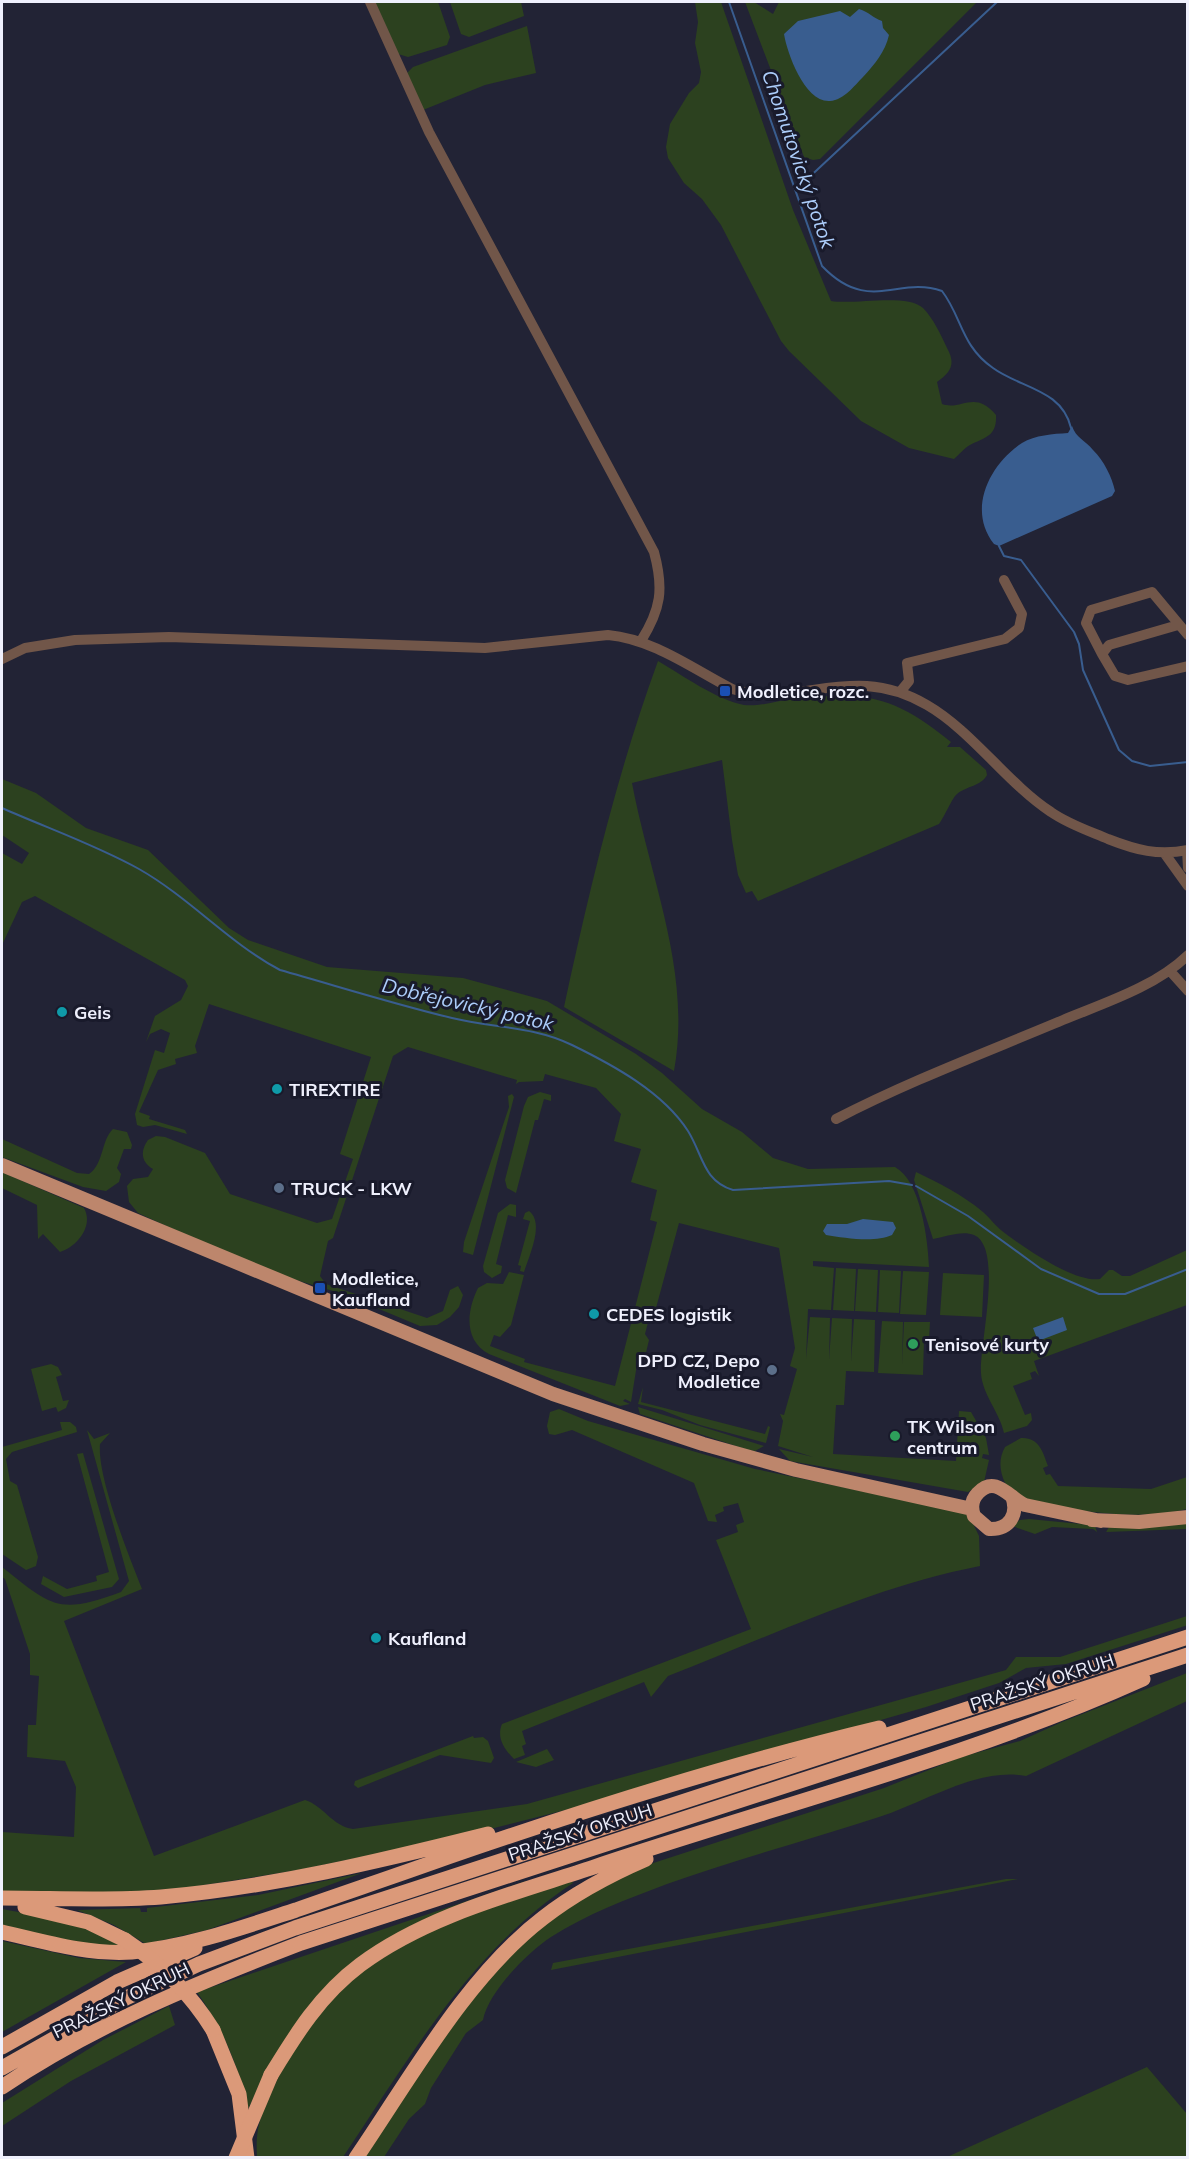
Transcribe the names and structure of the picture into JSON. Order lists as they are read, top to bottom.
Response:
{
  "streets": {
    "highway": ["PRAŽSKÝ OKRUH"]
  },
  "water": ["Chomutovický potok", "Dobřejovický potok"],
  "places": {
    "transit": ["Modletice, rozc.", "Modletice, Kaufland"],
    "other": [
      "Geis",
      "TIREXTIRE",
      "TRUCK - LKW",
      "CEDES logistik",
      "Tenisové kurty",
      "DPD CZ, Depo Modletice",
      "TK Wilson centrum",
      "Kaufland"
    ]
  }
}
